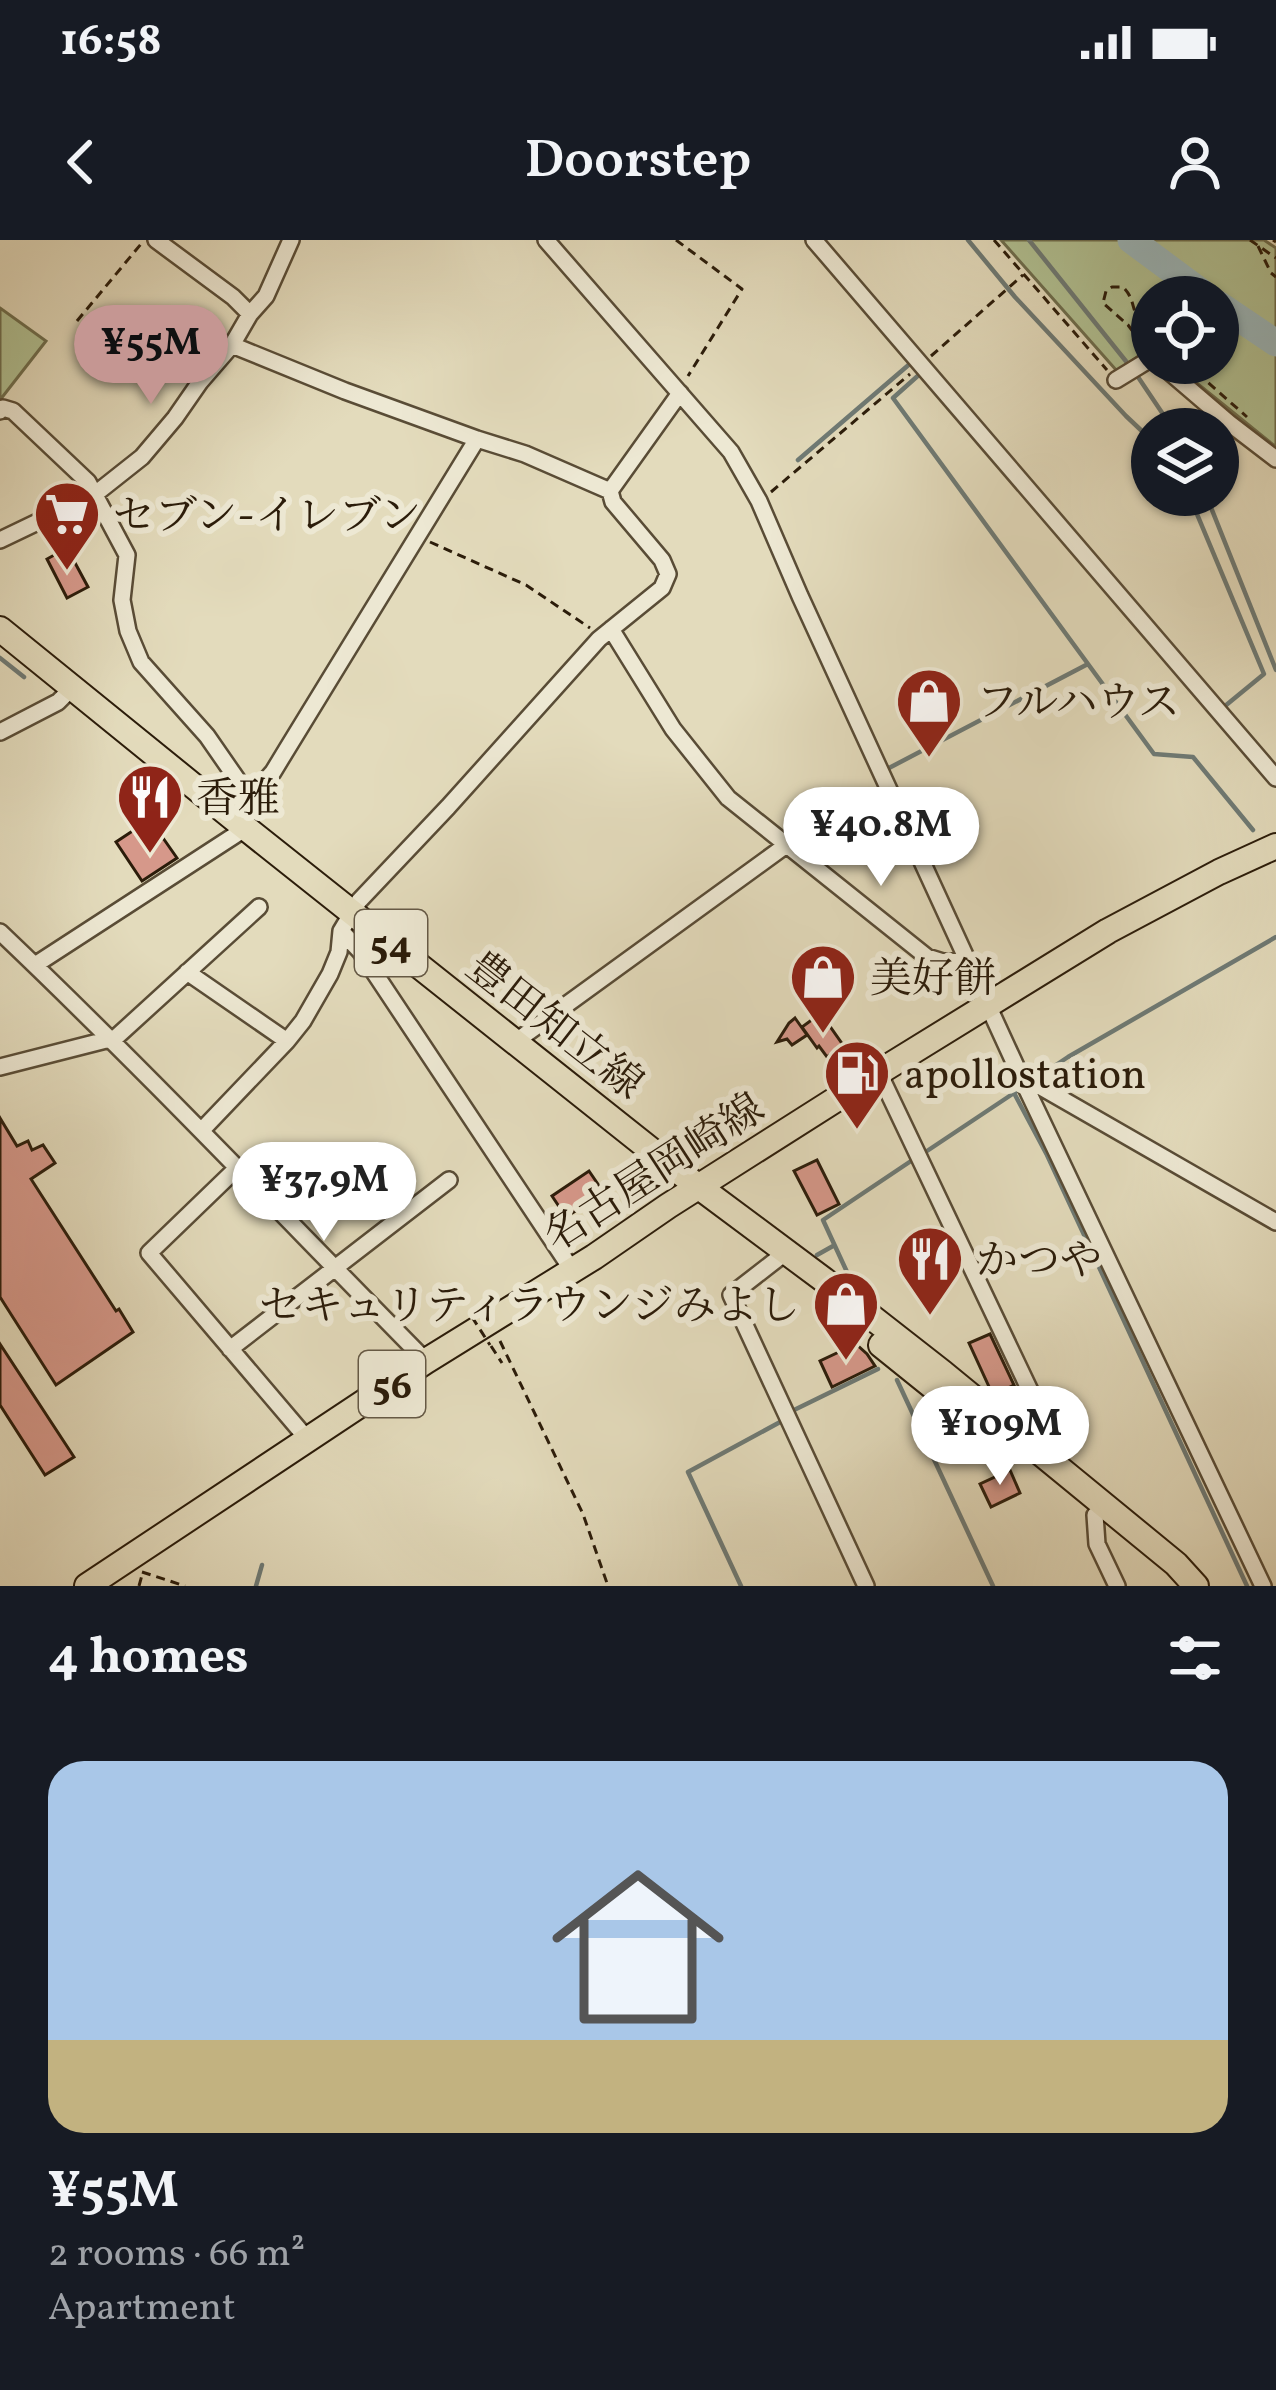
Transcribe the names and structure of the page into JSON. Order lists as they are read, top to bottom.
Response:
{
  "streets": {
    "main road": [
      "54",
      "豊田知立線",
      "名古屋岡崎線",
      "56"
    ]
  },
  "crossings": [
    ["豊田知立線", "名古屋岡崎線"]
  ],
  "places": {
    "supermarket": ["セブン-イレブン"],
    "shop": ["フルハウス", "美好餅", "セキュリティラウンジみよし"],
    "restaurant": ["香雅", "かつや"],
    "fuel station": ["apollostation"]
  },
  "page": {
    "status": "16:58",
    "header": "Doorstep",
    "price": [
      "¥55M",
      "¥40.8M",
      "¥37.9M",
      "¥109M"
    ],
    "heading": "4 homes",
    "list": [
      {
        "name": "¥55M",
        "note": "2 rooms · 66 m² · Apartment"
      }
    ]
  }
}
